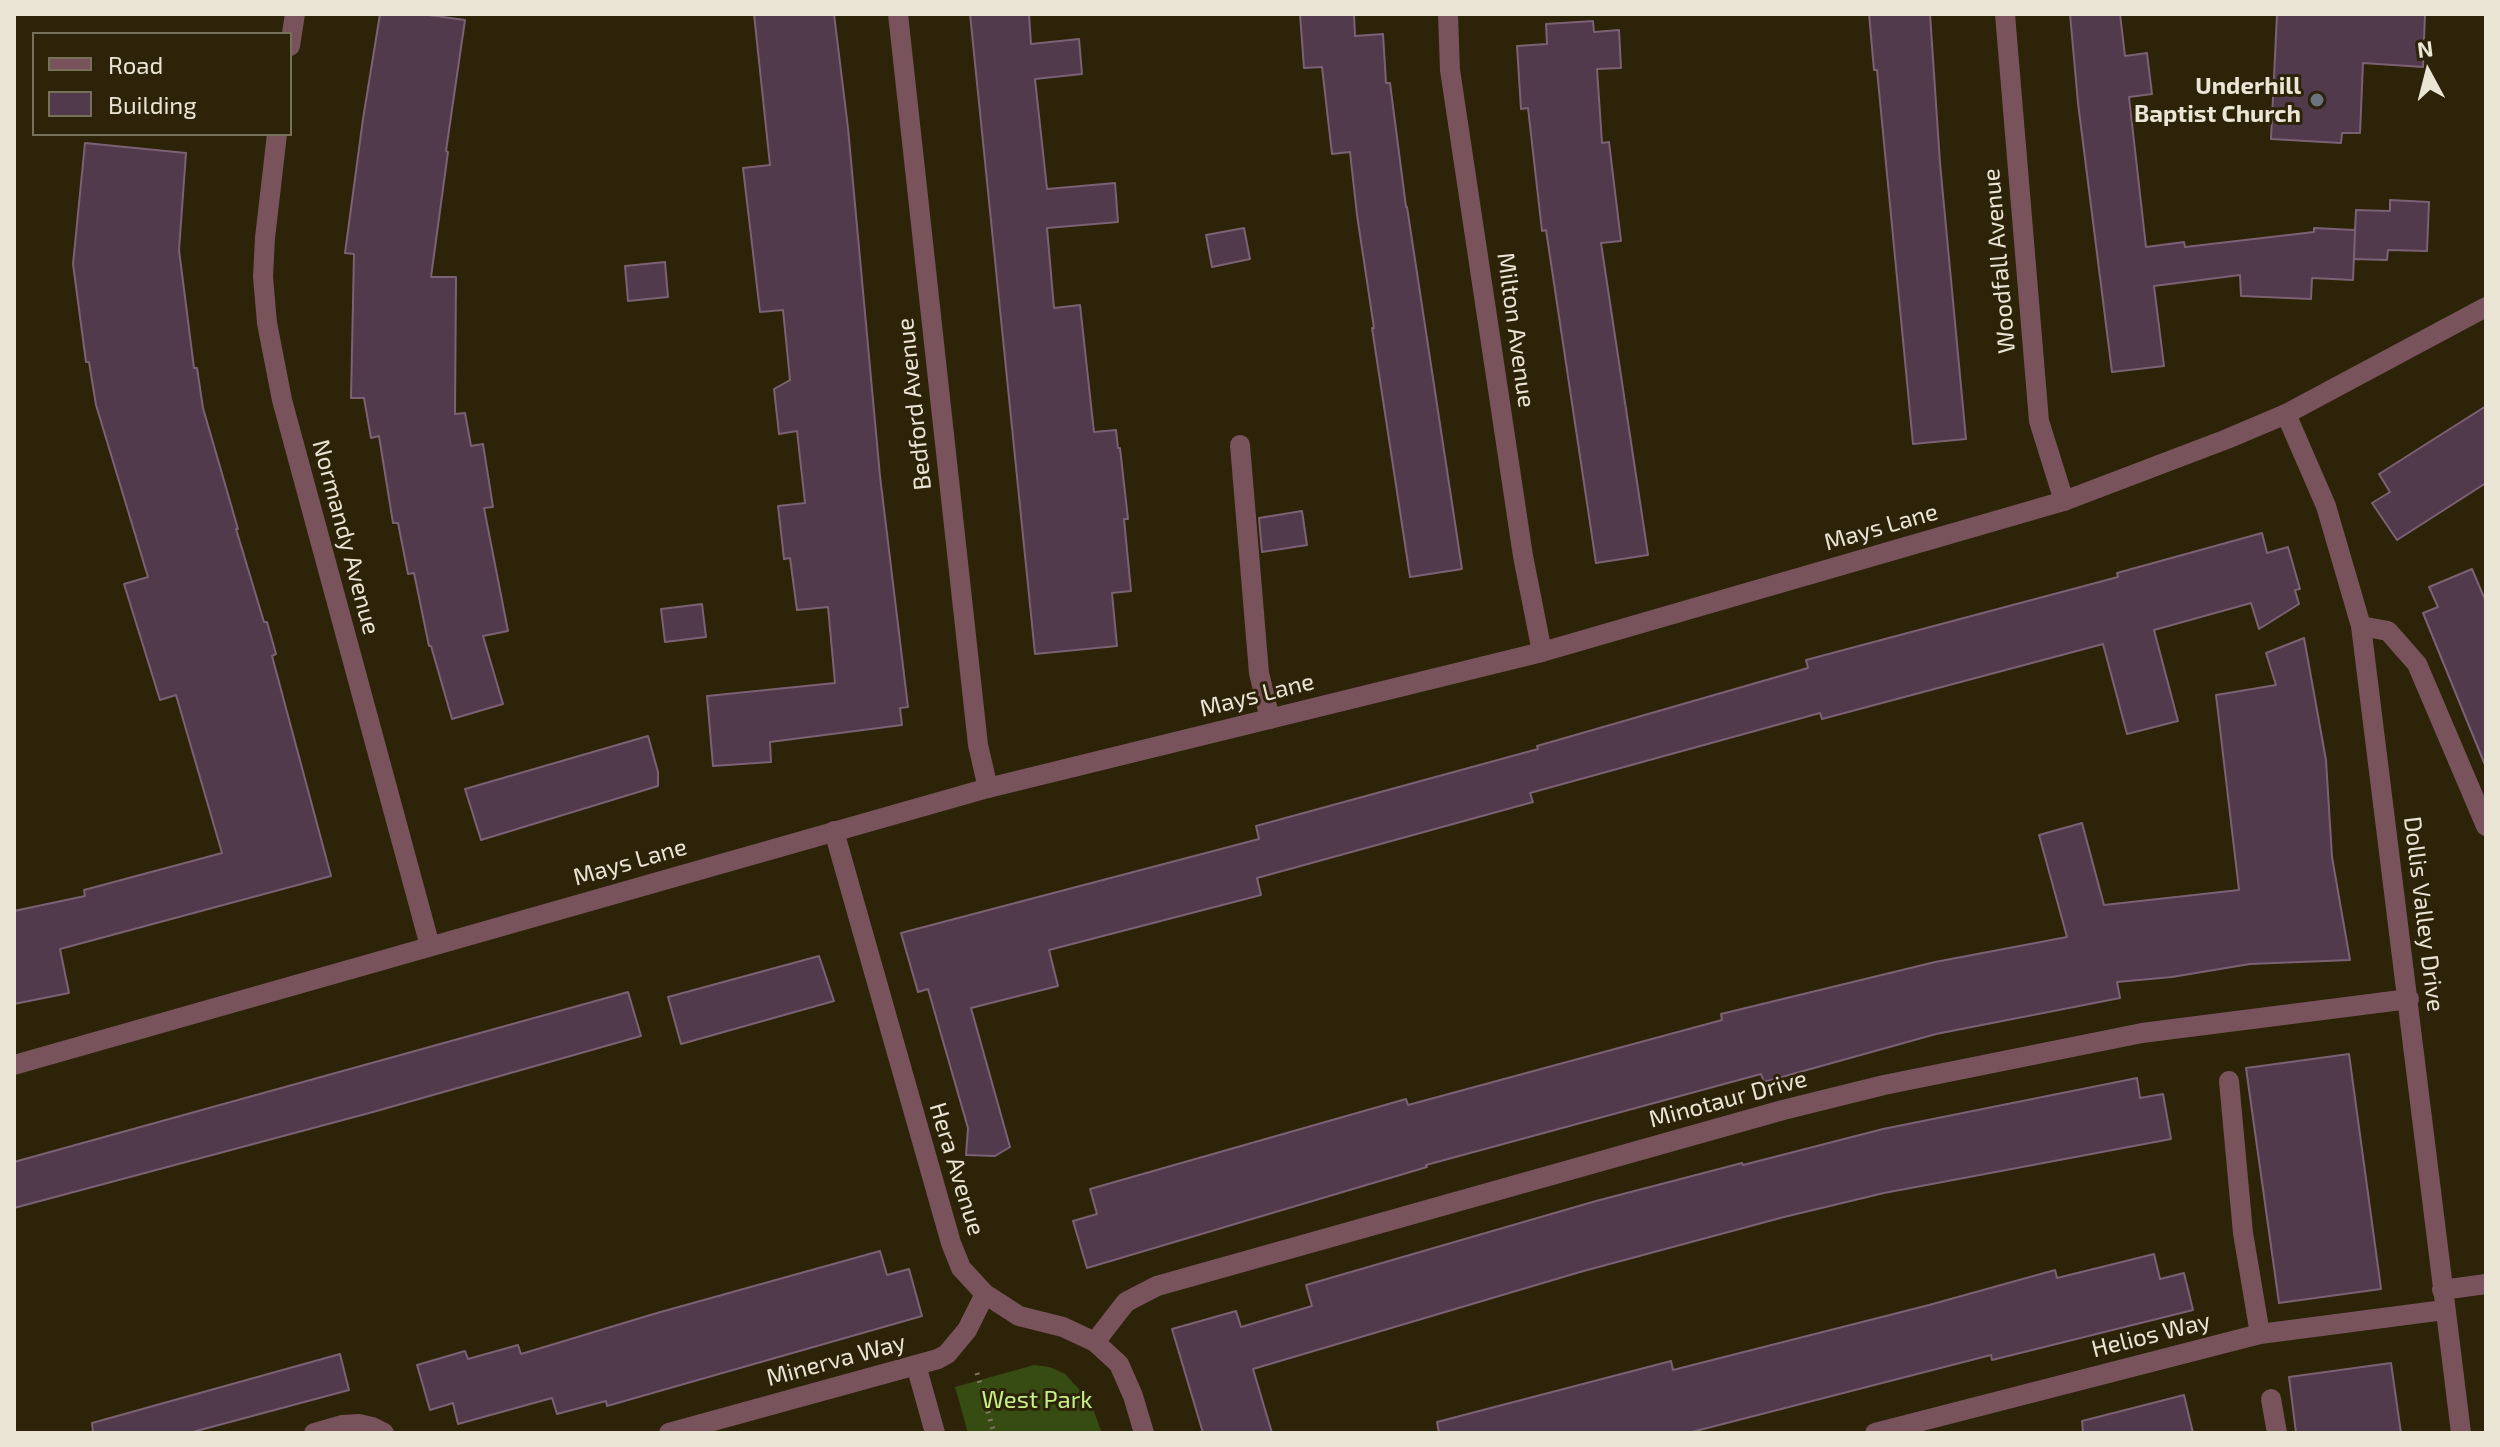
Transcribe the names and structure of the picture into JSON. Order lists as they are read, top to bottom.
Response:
{
  "streets": {
    "street": [
      "Woodfall Avenue",
      "Milton Avenue",
      "Bedford Avenue",
      "Mays Lane",
      "Normandy Avenue",
      "Dollis Valley Drive",
      "Minotaur Drive",
      "Hera Avenue",
      "Helios Way",
      "Minerva Way"
    ]
  },
  "crossings": [
    ["Woodfall Avenue", "Mays Lane"],
    ["Milton Avenue", "Mays Lane"],
    ["Bedford Avenue", "Mays Lane"],
    ["Mays Lane", "Normandy Avenue"],
    ["Mays Lane", "Dollis Valley Drive"],
    ["Mays Lane", "Hera Avenue"],
    ["Dollis Valley Drive", "Minotaur Drive"],
    ["Dollis Valley Drive", "Helios Way"],
    ["Minotaur Drive", "Hera Avenue"],
    ["Hera Avenue", "Minerva Way"]
  ],
  "parks": ["West Park"],
  "places": ["Underhill Baptist Church"],
  "legend": ["Road", "Building"],
  "north": "top"
}
